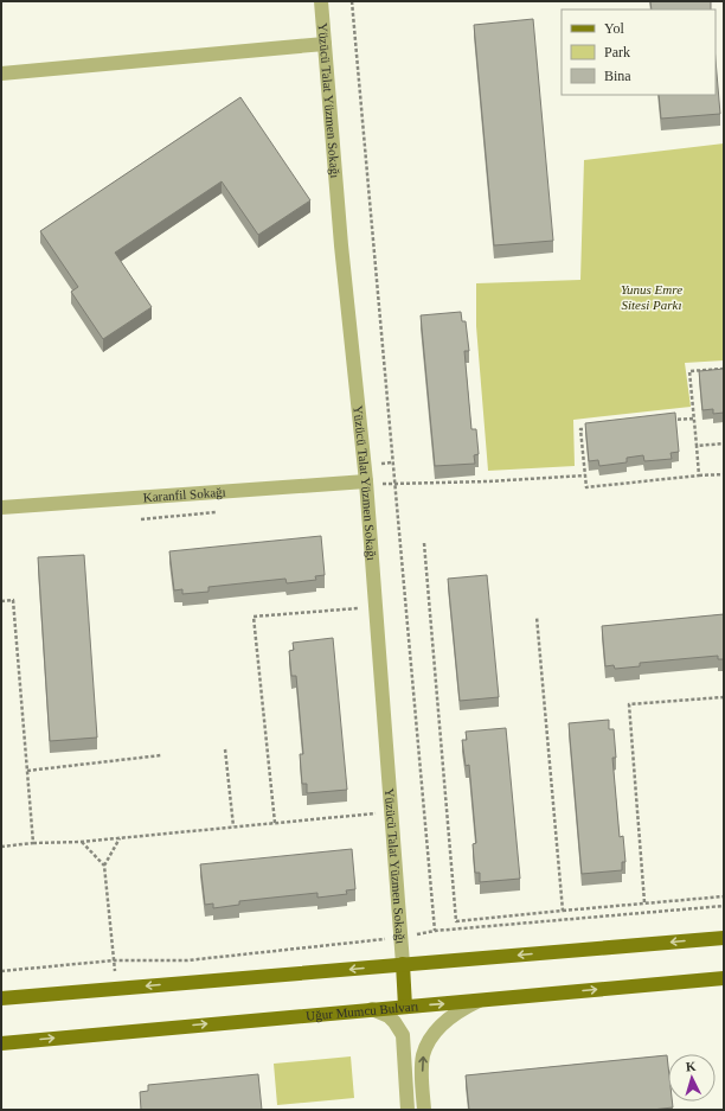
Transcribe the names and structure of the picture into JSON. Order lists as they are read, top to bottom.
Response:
{
  "streets": {
    "main road": ["Uğur Mumcu Bulvarı"],
    "street": ["Yüzücü Talat Yüzmen Sokağı", "Karanfil Sokağı"]
  },
  "crossings": [
    ["Yüzücü Talat Yüzmen Sokağı", "Karanfil Sokağı"]
  ],
  "parks": ["Yunus Emre Sitesi Parkı"],
  "legend": ["Yol", "Park", "Bina"],
  "north": "top"
}
